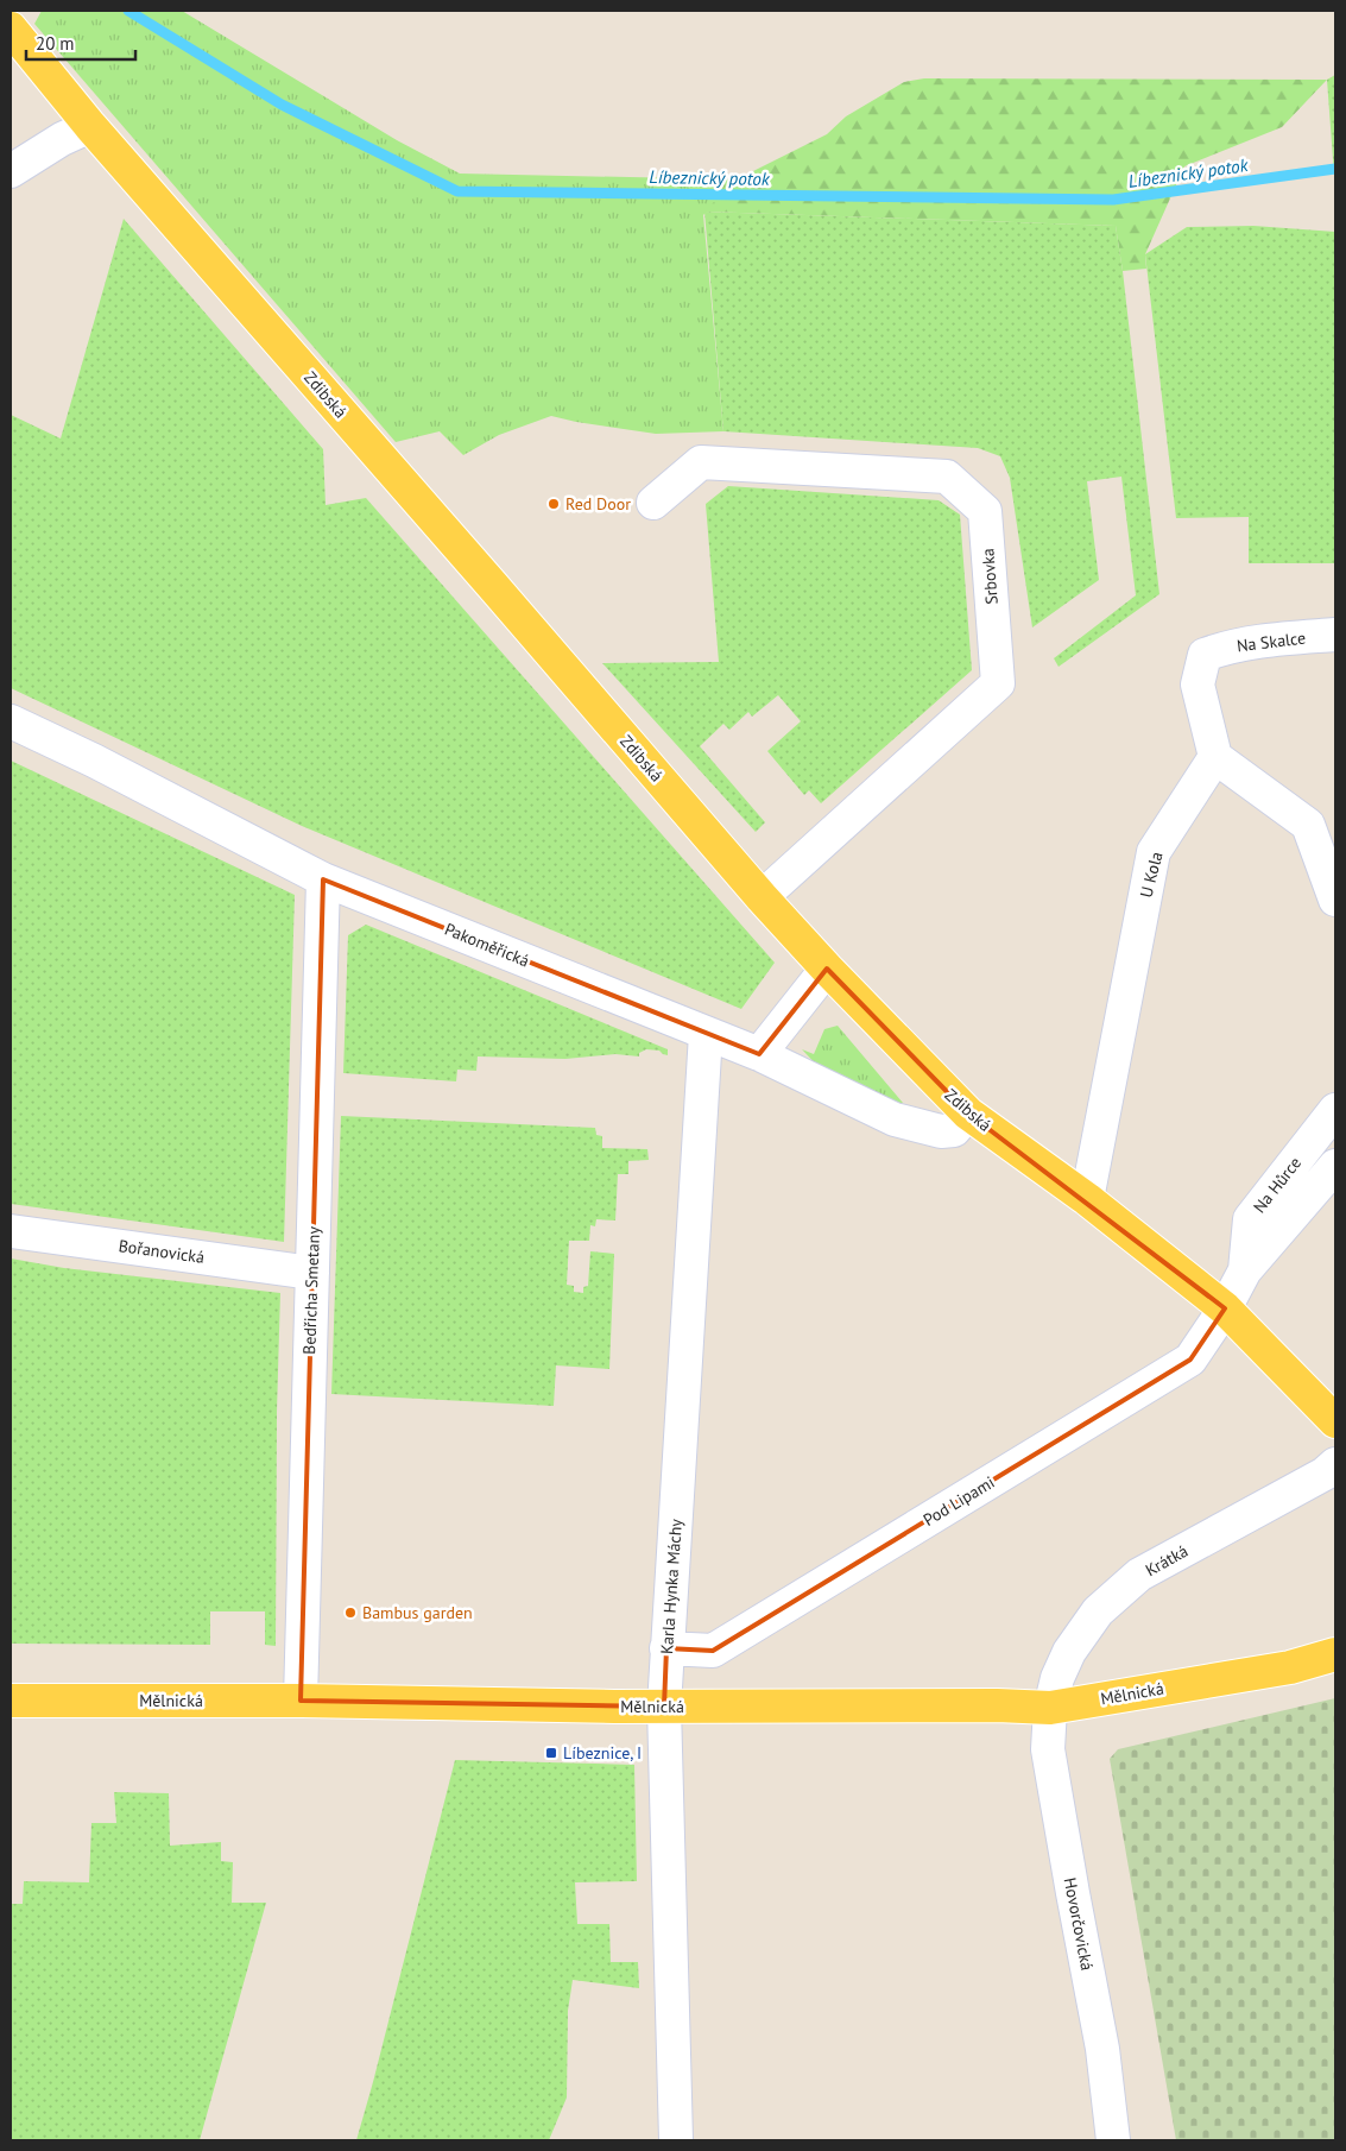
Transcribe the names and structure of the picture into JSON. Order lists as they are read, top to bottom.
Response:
{
  "streets": {
    "main road": ["Zdibská", "Mělnická"],
    "street": [
      "Srbovka",
      "Na Skalce",
      "U Kola",
      "Pakoměřická",
      "Na Hůrce",
      "Bořanovická",
      "Bedřicha Smetany",
      "Pod Lipami",
      "Krátká",
      "Karla Hynka Máchy",
      "Hovorčovická"
    ]
  },
  "crossings": [
    ["Zdibská", "Srbovka"],
    ["Zdibská", "U Kola"],
    ["Zdibská", "Pakoměřická"],
    ["Zdibská", "Na Hůrce"],
    ["Zdibská", "Pod Lipami"],
    ["Na Skalce", "U Kola"],
    ["Pakoměřická", "Bedřicha Smetany"],
    ["Pakoměřická", "Karla Hynka Máchy"],
    ["Na Hůrce", "Pod Lipami"],
    ["Bořanovická", "Bedřicha Smetany"],
    ["Bedřicha Smetany", "Mělnická"],
    ["Pod Lipami", "Karla Hynka Máchy"],
    ["Krátká", "Mělnická"],
    ["Krátká", "Hovorčovická"],
    ["Karla Hynka Máchy", "Mělnická"],
    ["Mělnická", "Hovorčovická"]
  ],
  "water": ["Líbeznický potok"],
  "places": {
    "other": ["Red Door", "Bambus garden"],
    "transit": ["Líbeznice, I"]
  },
  "scale_bar": "20 m"
}
